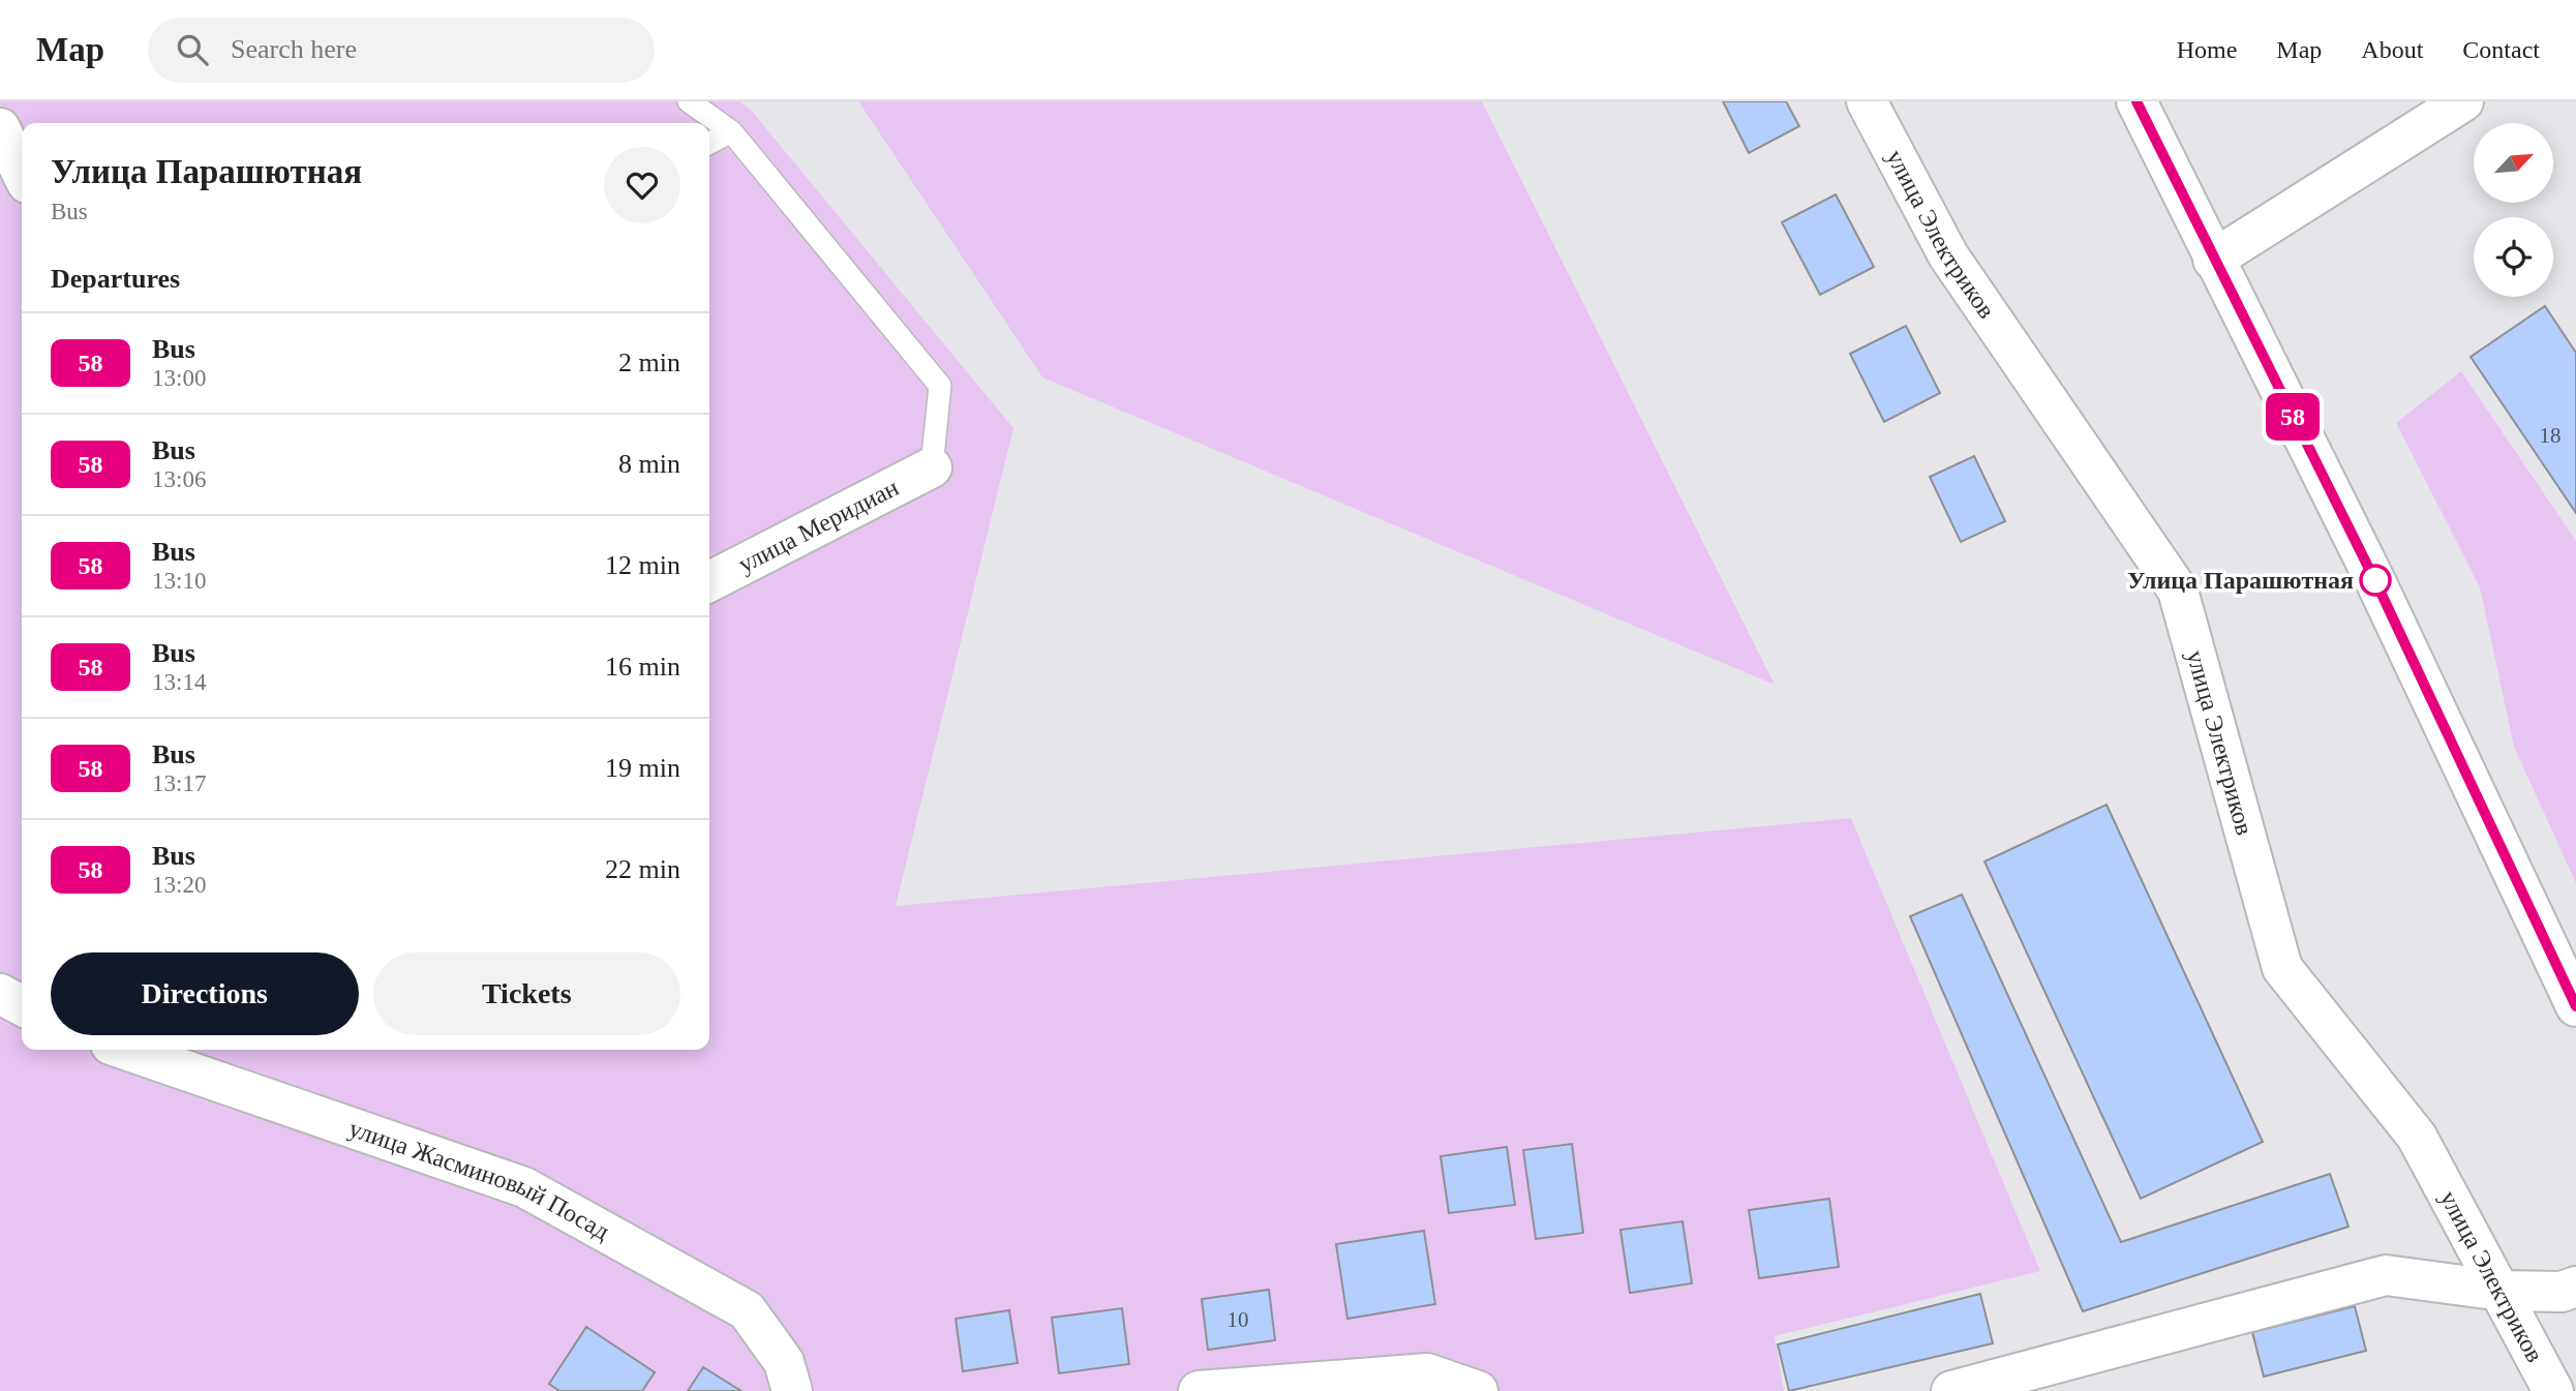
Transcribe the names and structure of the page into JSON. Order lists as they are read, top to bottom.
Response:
{
  "streets": {
    "street": ["улица Электриков", "улица Меридиан", "улица Жасминовый Посад"]
  },
  "places": ["Улица Парашютная"],
  "lines": ["bus line 58"],
  "house_numbers": ["18", "10"],
  "north": "top right",
  "page": {
    "header": "Map",
    "search": "Search here",
    "nav": [
      "Home",
      "Map",
      "About",
      "Contact"
    ],
    "on_map": "58",
    "heading": [
      ["Улица Парашютная", "Bus"],
      "Departures"
    ],
    "list": [
      {
        "mark": "58",
        "name": "Bus",
        "note": "13:00",
        "value": "2 min"
      },
      {
        "mark": "58",
        "name": "Bus",
        "note": "13:06",
        "value": "8 min"
      },
      {
        "mark": "58",
        "name": "Bus",
        "note": "13:10",
        "value": "12 min"
      },
      {
        "mark": "58",
        "name": "Bus",
        "note": "13:14",
        "value": "16 min"
      },
      {
        "mark": "58",
        "name": "Bus",
        "note": "13:17",
        "value": "19 min"
      },
      {
        "mark": "58",
        "name": "Bus",
        "note": "13:20",
        "value": "22 min"
      }
    ],
    "buttons": ["Directions", "Tickets"]
  }
}
